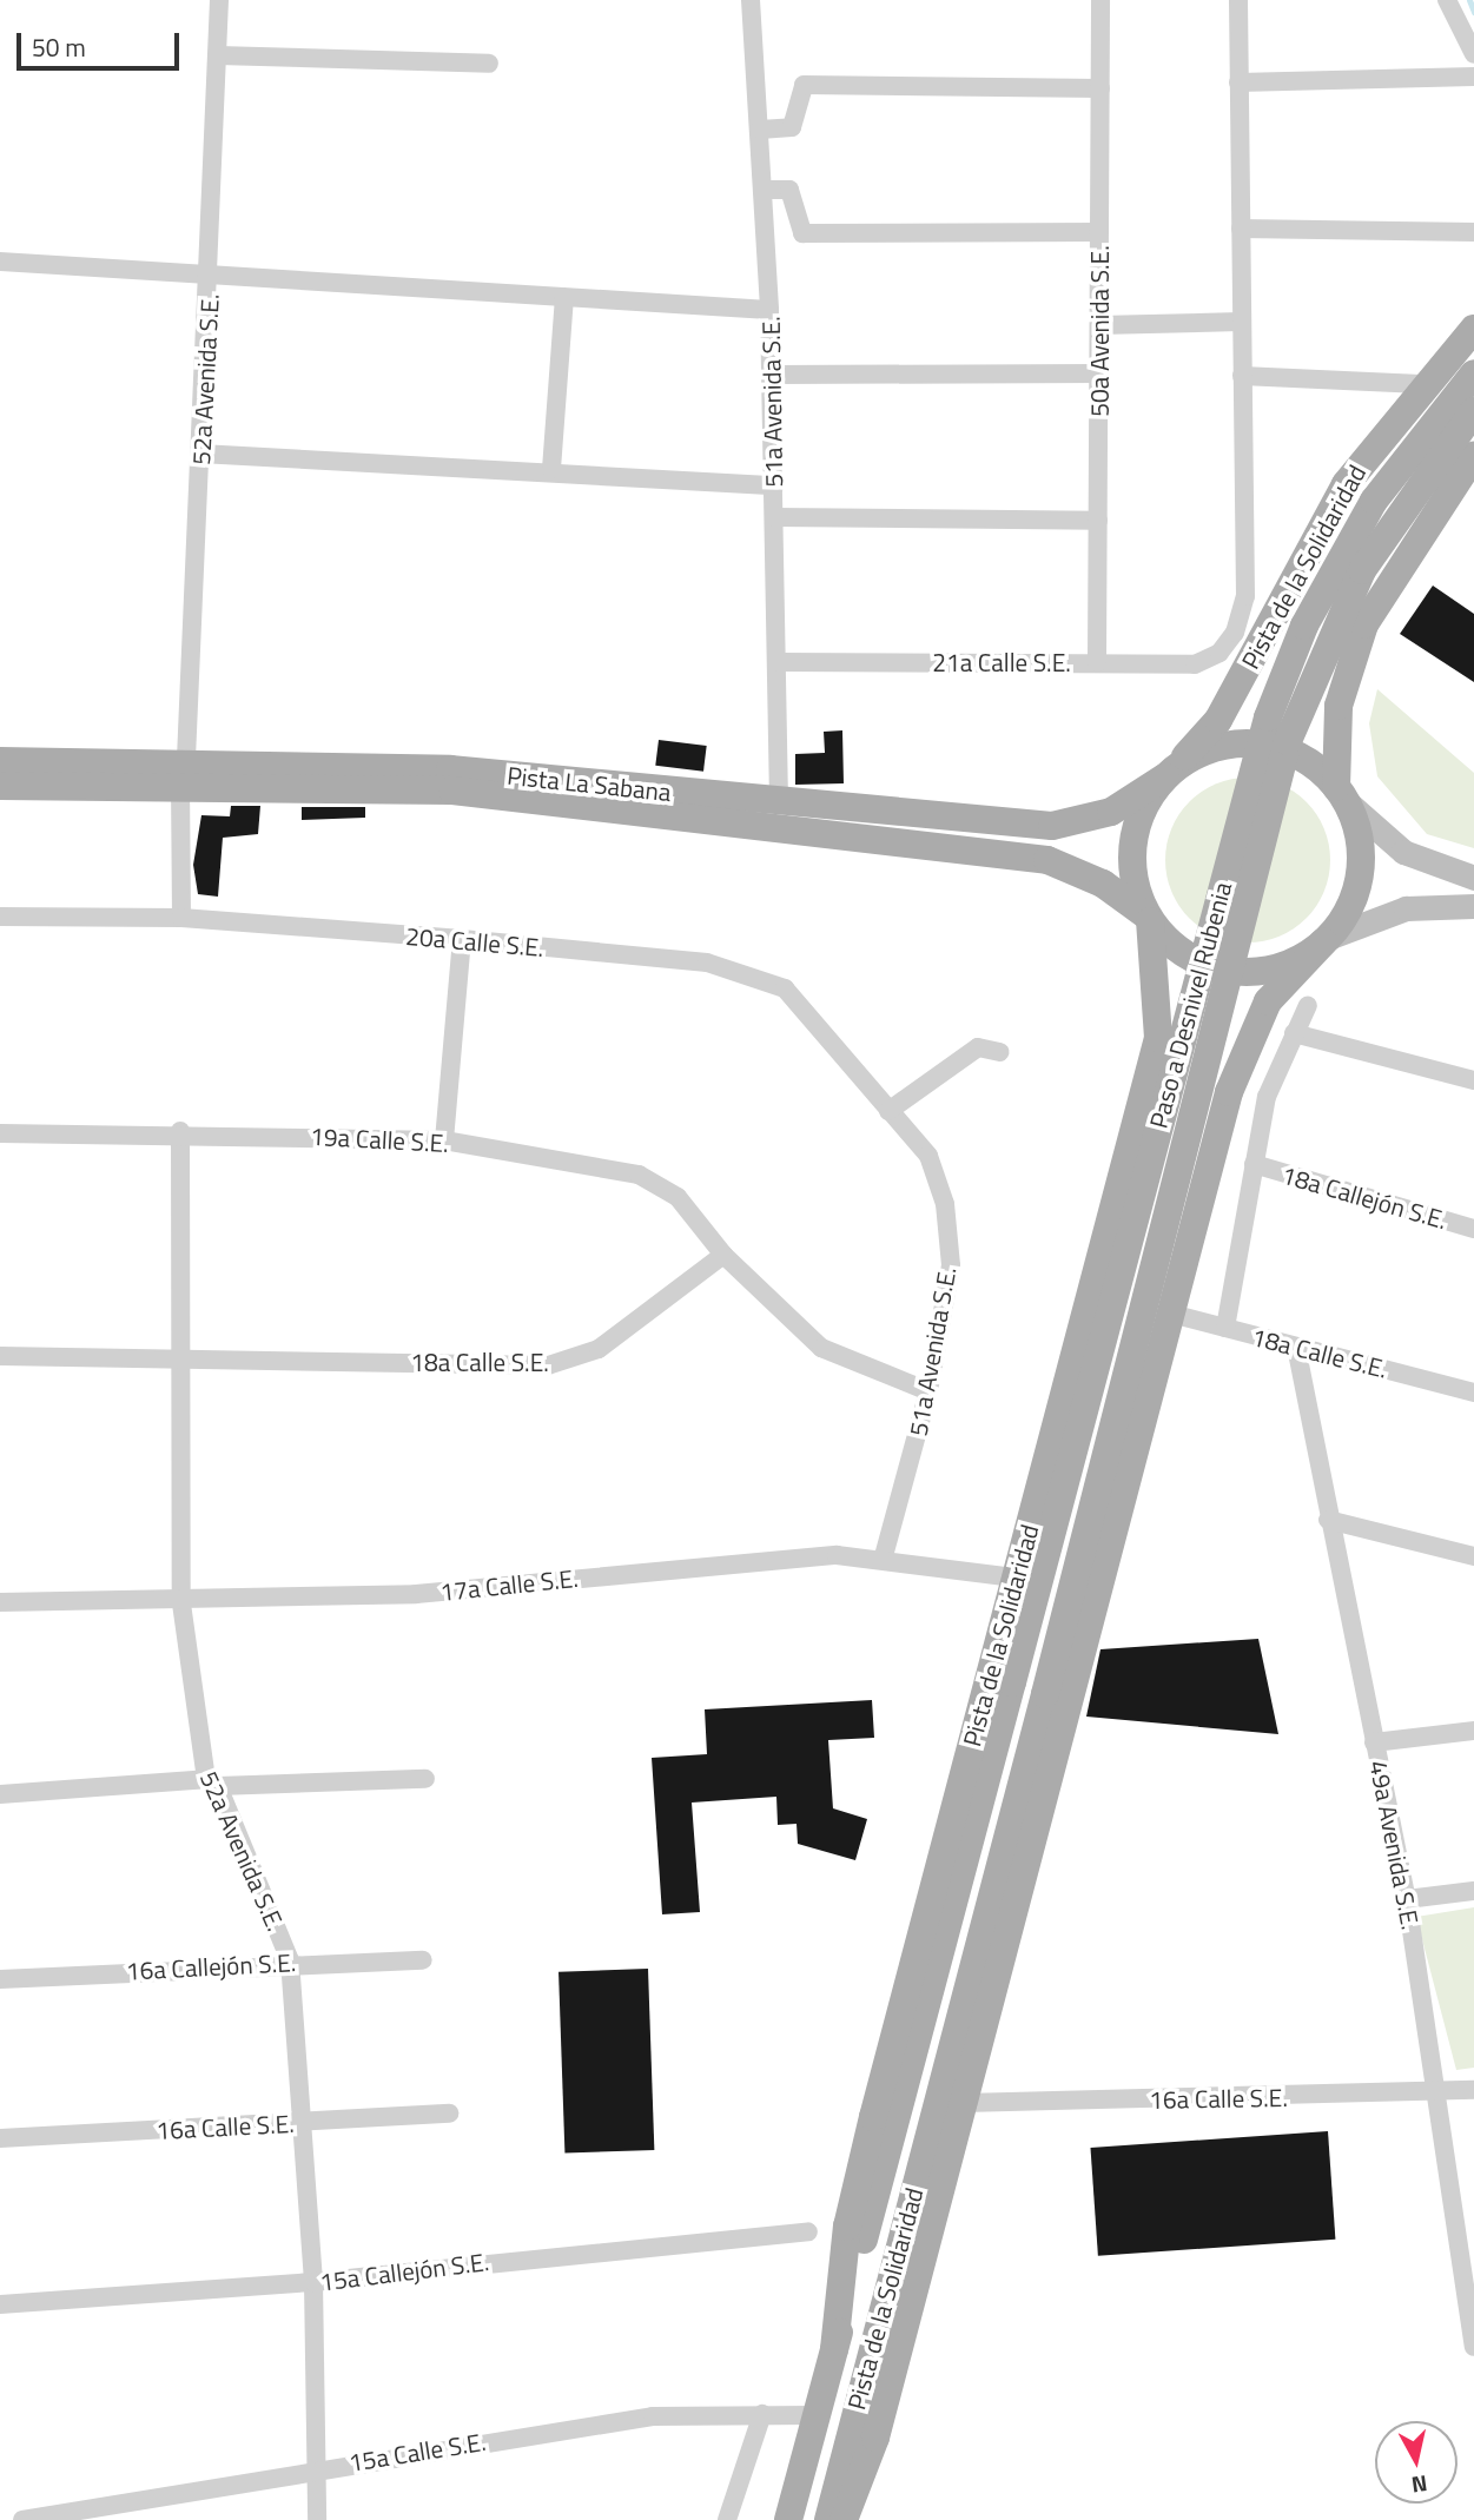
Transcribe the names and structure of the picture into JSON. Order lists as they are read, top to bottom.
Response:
{
  "streets": {
    "main road": ["Pista de la Solidaridad", "Pista La Sabana", "Paso a Desnivel Rubenia"],
    "street": [
      "50a Avenida S.E.",
      "52a Avenida S.E.",
      "51a Avenida S.E.",
      "21a Calle S.E.",
      "20a Calle S.E.",
      "19a Calle S.E.",
      "18a Callejón S.E.",
      "18a Calle S.E.",
      "17a Calle S.E.",
      "49a Avenida S.E.",
      "16a Callejón S.E.",
      "16a Calle S.E.",
      "15a Callejón S.E.",
      "15a Calle S.E."
    ]
  },
  "crossings": [
    ["50a Avenida S.E.", "21a Calle S.E."],
    ["52a Avenida S.E.", "Pista La Sabana"],
    ["52a Avenida S.E.", "20a Calle S.E."],
    ["52a Avenida S.E.", "19a Calle S.E."],
    ["52a Avenida S.E.", "18a Calle S.E."],
    ["52a Avenida S.E.", "17a Calle S.E."],
    ["52a Avenida S.E.", "16a Callejón S.E."],
    ["52a Avenida S.E.", "16a Calle S.E."],
    ["52a Avenida S.E.", "15a Callejón S.E."],
    ["52a Avenida S.E.", "15a Calle S.E."],
    ["51a Avenida S.E.", "21a Calle S.E."],
    ["51a Avenida S.E.", "Pista La Sabana"],
    ["51a Avenida S.E.", "20a Calle S.E."],
    ["51a Avenida S.E.", "17a Calle S.E."],
    ["Pista de la Solidaridad", "Pista La Sabana"],
    ["Pista de la Solidaridad", "Paso a Desnivel Rubenia"],
    ["Pista de la Solidaridad", "18a Calle S.E."],
    ["Pista de la Solidaridad", "17a Calle S.E."],
    ["Pista de la Solidaridad", "16a Calle S.E."],
    ["Pista de la Solidaridad", "15a Calle S.E."],
    ["19a Calle S.E.", "18a Calle S.E."],
    ["18a Calle S.E.", "49a Avenida S.E."],
    ["49a Avenida S.E.", "16a Calle S.E."]
  ],
  "scale_bar": "50 m",
  "north": "bottom"
}
